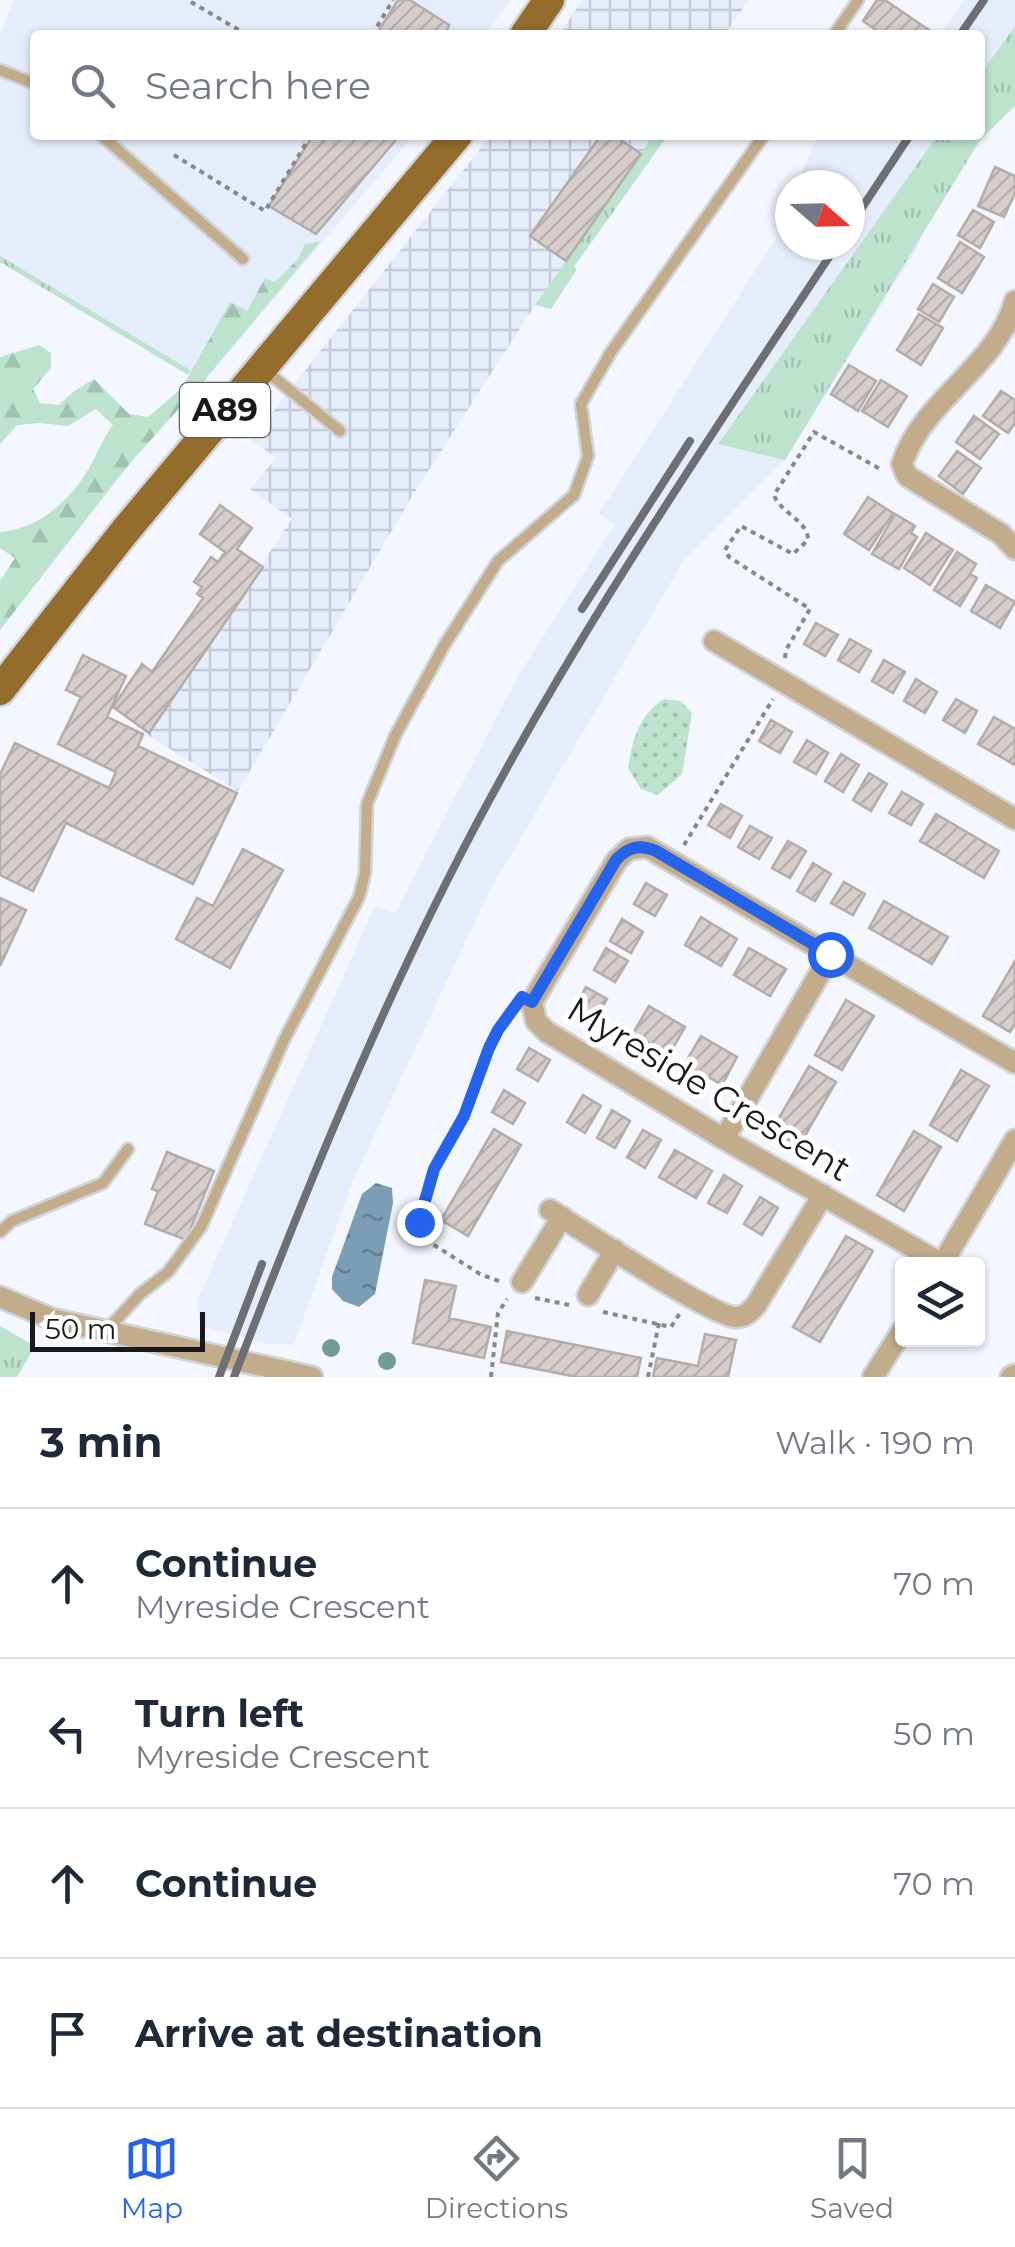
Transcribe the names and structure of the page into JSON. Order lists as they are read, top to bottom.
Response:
{
  "streets": {
    "main road": ["A89"],
    "street": ["Myreside Crescent"]
  },
  "scale_bar": "50 m",
  "north": "right",
  "page": {
    "search": "Search here",
    "scale": "50 m",
    "heading": ["3 min", "Walk · 190 m"],
    "list": [
      ["Continue", "Myreside Crescent", "70 m"],
      ["Turn left", "Myreside Crescent", "50 m"],
      ["Continue", "70 m"],
      "Arrive at destination"
    ],
    "nav": ["Map", "Directions", "Saved"]
  }
}
